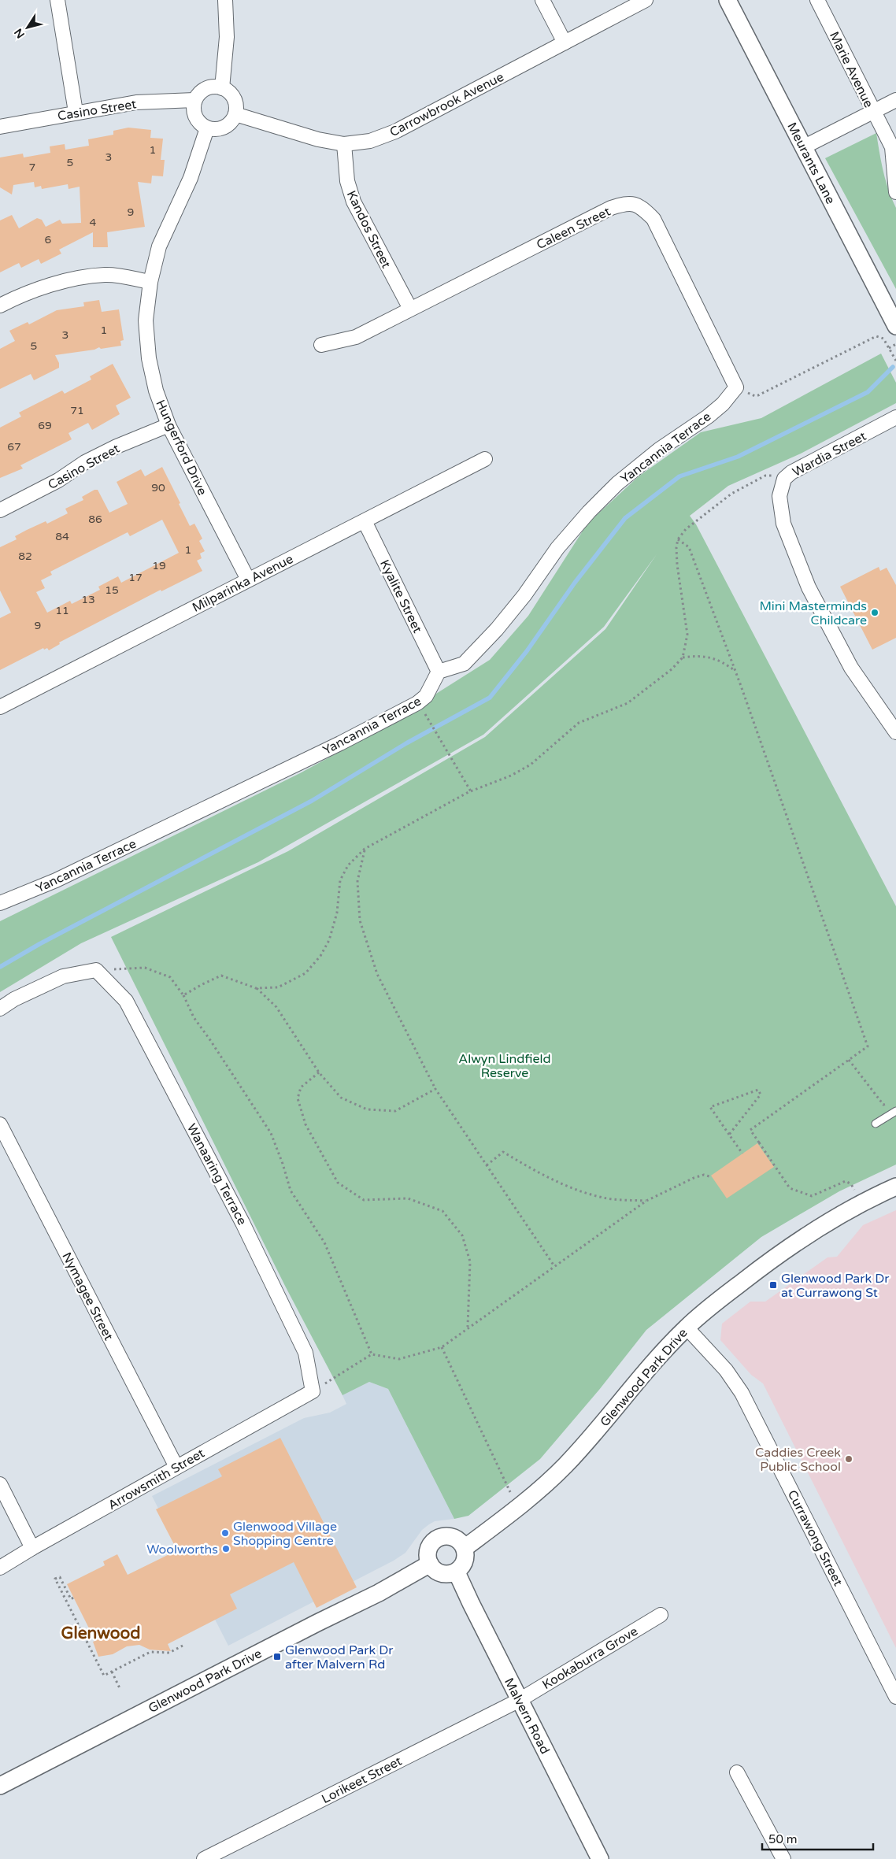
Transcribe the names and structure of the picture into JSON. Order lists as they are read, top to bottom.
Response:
{
  "streets": {
    "street": [
      "Marie Avenue",
      "Carrowbrook Avenue",
      "Casino Street",
      "Meurants Lane",
      "Caleen Street",
      "Kandos Street",
      "Hungerford Drive",
      "Yancannia Terrace",
      "Wardia Street",
      "Milparinka Avenue",
      "Kyalite Street",
      "Wanaaring Terrace",
      "Nymagee Street",
      "Glenwood Park Drive",
      "Arrowsmith Street",
      "Currawong Street",
      "Kookaburra Grove",
      "Malvern Road",
      "Lorikeet Street"
    ]
  },
  "crossings": [
    ["Marie Avenue", "Meurants Lane"],
    ["Carrowbrook Avenue", "Casino Street"],
    ["Carrowbrook Avenue", "Kandos Street"],
    ["Carrowbrook Avenue", "Hungerford Drive"],
    ["Casino Street", "Hungerford Drive"],
    ["Caleen Street", "Kandos Street"],
    ["Caleen Street", "Yancannia Terrace"],
    ["Hungerford Drive", "Milparinka Avenue"],
    ["Yancannia Terrace", "Kyalite Street"],
    ["Milparinka Avenue", "Kyalite Street"],
    ["Wanaaring Terrace", "Arrowsmith Street"],
    ["Nymagee Street", "Arrowsmith Street"],
    ["Glenwood Park Drive", "Currawong Street"],
    ["Glenwood Park Drive", "Malvern Road"],
    ["Kookaburra Grove", "Malvern Road"],
    ["Kookaburra Grove", "Lorikeet Street"],
    ["Malvern Road", "Lorikeet Street"]
  ],
  "districts": ["Glenwood"],
  "parks": ["Alwyn Lindfield Reserve"],
  "places": {
    "other": [
      "Mini Masterminds Childcare",
      "Caddies Creek Public School",
      "Glenwood Village Shopping Centre",
      "Woolworths"
    ],
    "transit": ["Glenwood Park Dr at Currawong St", "Glenwood Park Dr after Malvern Rd"]
  },
  "house_numbers": [
    "1",
    "3",
    "5",
    "7",
    "9",
    "4",
    "6",
    "1",
    "3",
    "5",
    "71",
    "69",
    "67",
    "90",
    "86",
    "84",
    "1",
    "82",
    "19",
    "17",
    "15",
    "13",
    "11",
    "9"
  ],
  "scale_bar": "50 m",
  "north": "bottom left"
}
